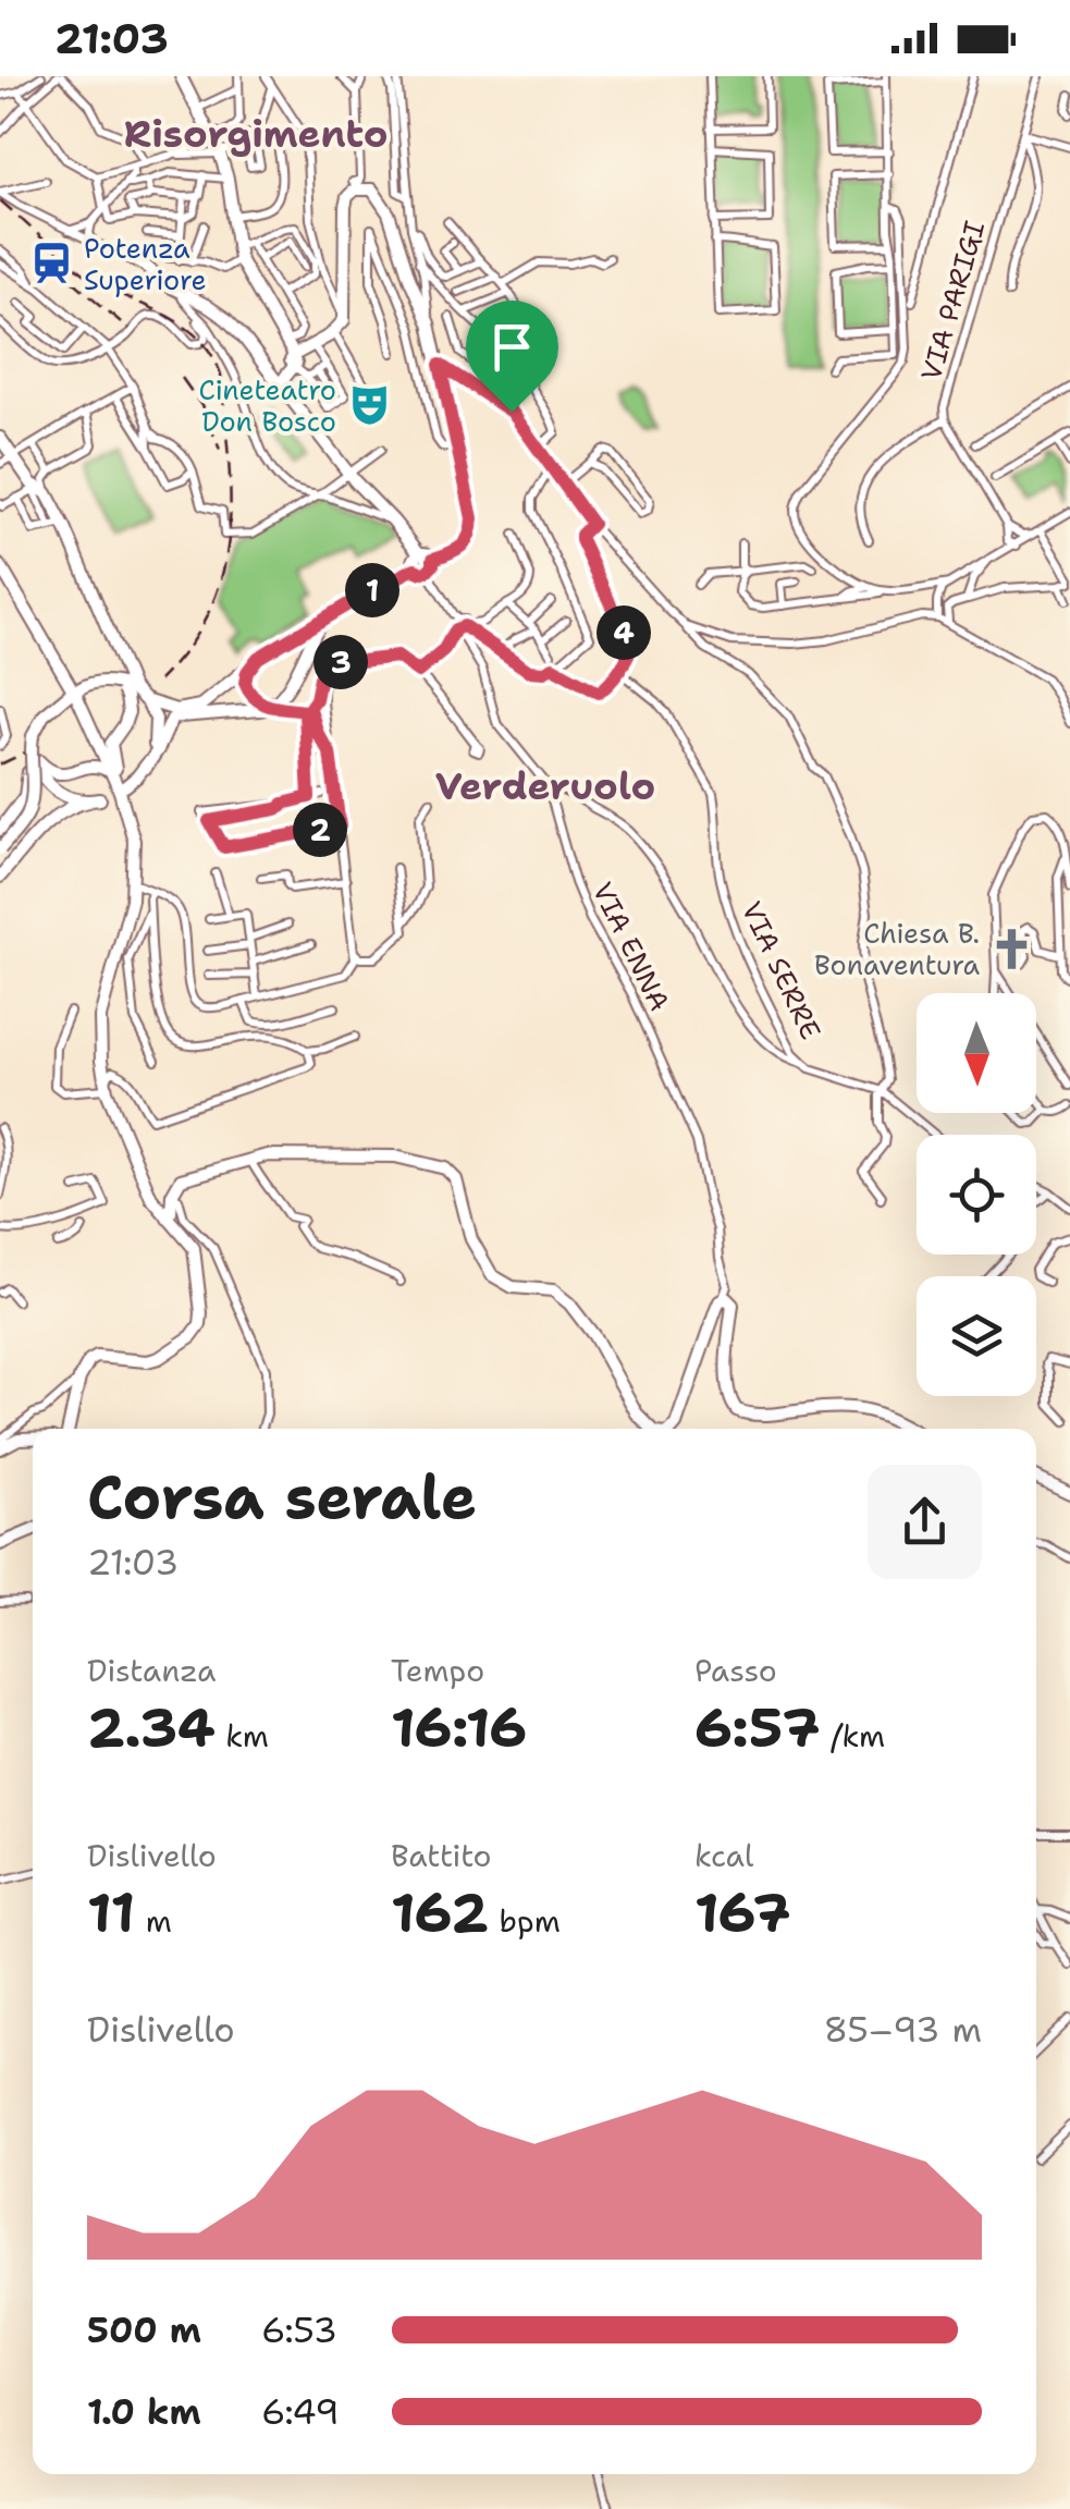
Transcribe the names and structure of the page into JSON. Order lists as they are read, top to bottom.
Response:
{
  "streets": {
    "street": ["VIA PARIGI", "VIA ENNA", "VIA SERRE"]
  },
  "districts": ["Risorgimento", "Verderuolo"],
  "places": {
    "station": ["Potenza Superiore"],
    "theatre": ["Cineteatro Don Bosco"],
    "church": ["Chiesa B. Bonaventura"]
  },
  "north": "bottom",
  "page": {
    "status": "21:03",
    "pins": [
      "1",
      "4",
      "3",
      "2"
    ],
    "heading": ["Corsa serale", "21:03"],
    "stats": [
      ["Distanza", "2.34 km"],
      ["Tempo", "16:16"],
      ["Passo", "6:57 /km"],
      ["Dislivello", "11 m"],
      ["Battito", "162 bpm"],
      ["kcal", "167"]
    ],
    "chart": ["Dislivello", "85–93 m"],
    "list": [
      {
        "name": "500 m",
        "note": "6:53"
      },
      {
        "name": "1.0 km",
        "note": "6:49"
      }
    ]
  }
}
